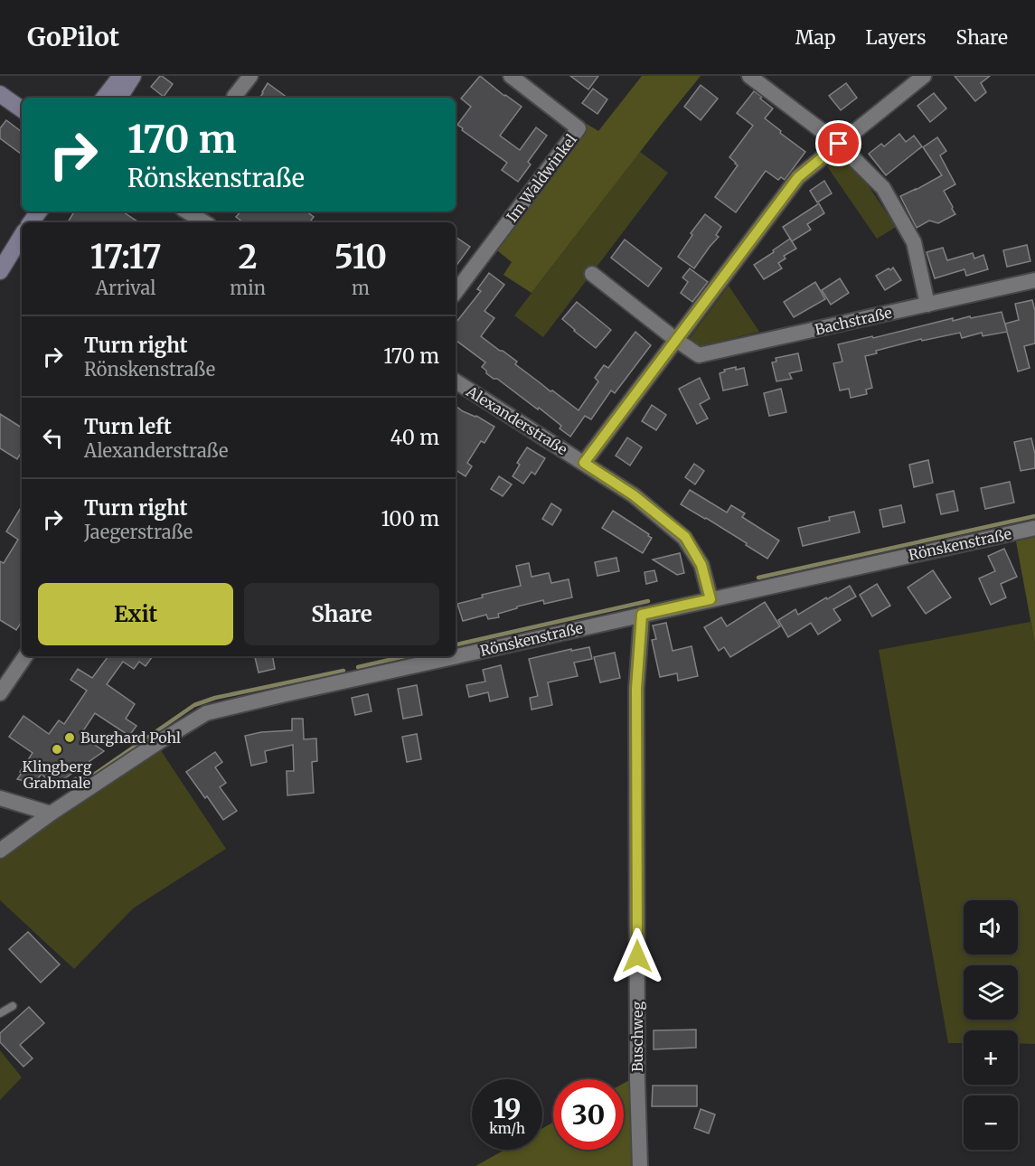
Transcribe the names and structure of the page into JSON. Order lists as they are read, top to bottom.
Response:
{
  "streets": {
    "street": [
      "Im Waldwinkel",
      "Bachstraße",
      "Alexanderstraße",
      "Rönskenstraße",
      "Buschweg"
    ]
  },
  "crossings": [
    ["Alexanderstraße", "Rönskenstraße"],
    ["Rönskenstraße", "Buschweg"]
  ],
  "places": ["Burghard Pohl", "Klingberg Grabmale"],
  "page": {
    "header": "GoPilot",
    "nav": ["Map", "Layers", "Share"],
    "turn": ["170 m", "Rönskenstraße"],
    "eta": [
      "17:17",
      "Arrival",
      "2",
      "min",
      "510",
      "m"
    ],
    "list": [
      {
        "name": "Turn right",
        "note": "Rönskenstraße",
        "value": "170 m"
      },
      {
        "name": "Turn left",
        "note": "Alexanderstraße",
        "value": "40 m"
      },
      {
        "name": "Turn right",
        "note": "Jaegerstraße",
        "value": "100 m"
      }
    ],
    "buttons": ["Exit", "Share"],
    "map_buttons": ["+", "−"],
    "speed": "19 km/h",
    "limit": "30"
  }
}
